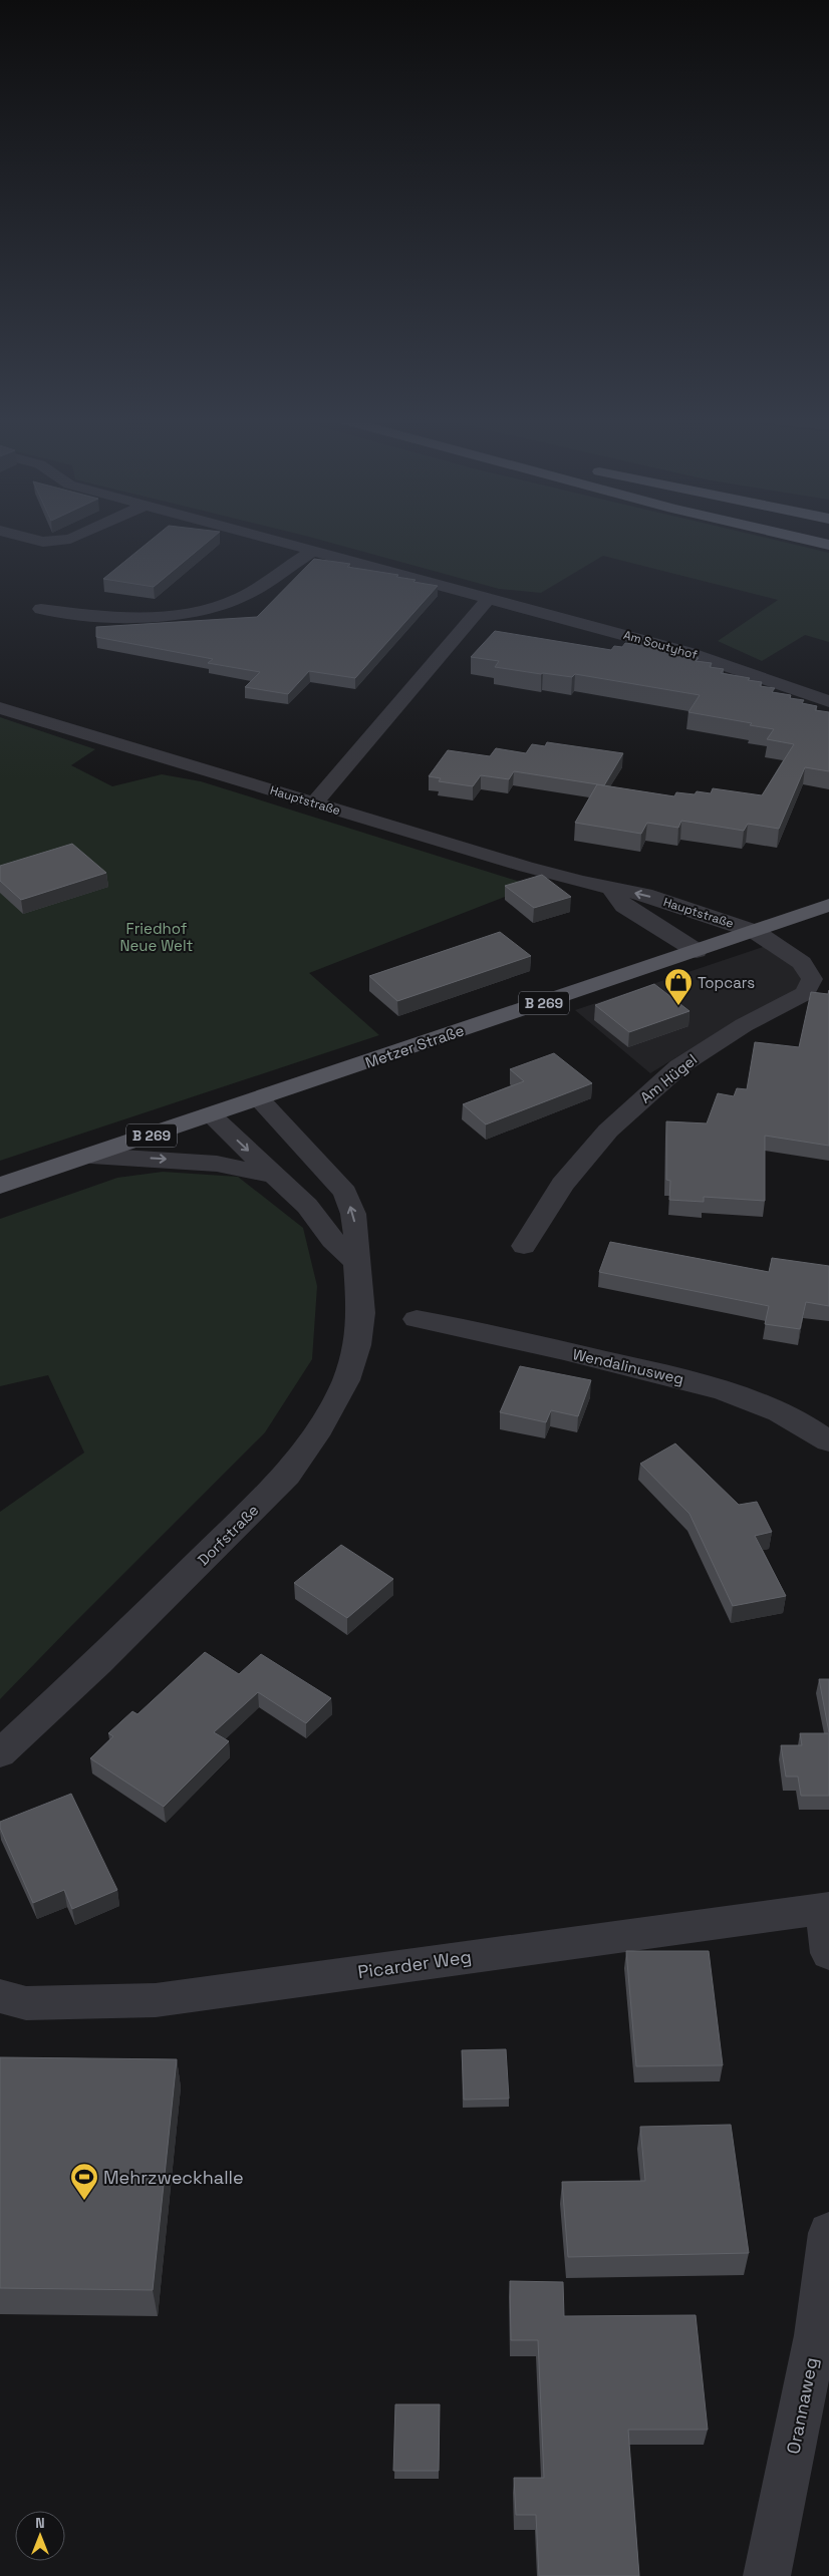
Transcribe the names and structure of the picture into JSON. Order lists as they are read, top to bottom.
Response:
{
  "streets": {
    "main road": ["B 269", "Metzer Straße"],
    "street": [
      "Am Soutyhof",
      "Hauptstraße",
      "Am Hügel",
      "Wendalinusweg",
      "Dorfstraße",
      "Picarder Weg",
      "Orannaweg"
    ]
  },
  "crossings": [
    ["Hauptstraße", "Metzer Straße"],
    ["Hauptstraße", "Am Hügel"],
    ["Metzer Straße", "Am Hügel"],
    ["Metzer Straße", "Dorfstraße"]
  ],
  "parks": ["Friedhof Neue Welt"],
  "places": {
    "shop": ["Topcars"],
    "sports": ["Mehrzweckhalle"]
  },
  "north": "top"
}
